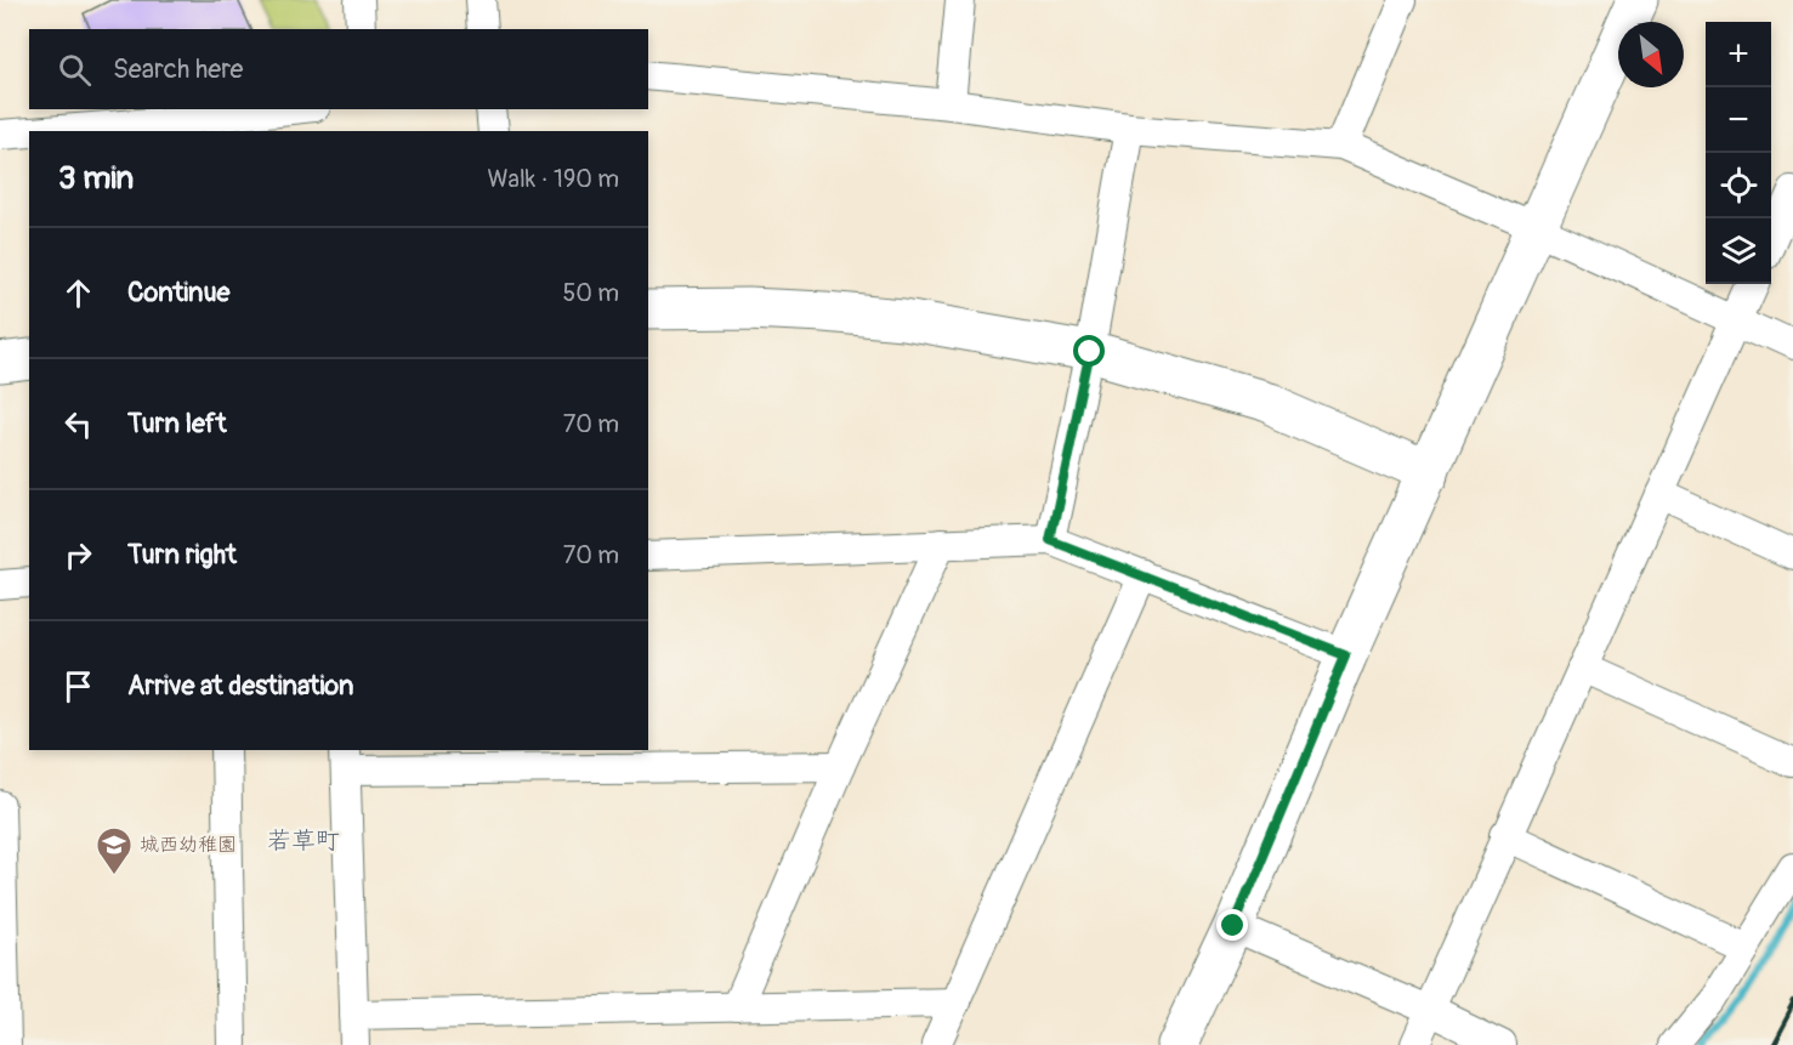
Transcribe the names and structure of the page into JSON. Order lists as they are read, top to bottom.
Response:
{
  "districts": ["若草町"],
  "places": {
    "school or university": ["城西幼稚園"]
  },
  "north": "bottom right",
  "page": {
    "map_buttons": ["+", "−"],
    "search": "Search here",
    "heading": ["3 min", "Walk · 190 m"],
    "list": [
      ["Continue", "50 m"],
      ["Turn left", "70 m"],
      ["Turn right", "70 m"],
      "Arrive at destination"
    ]
  }
}
